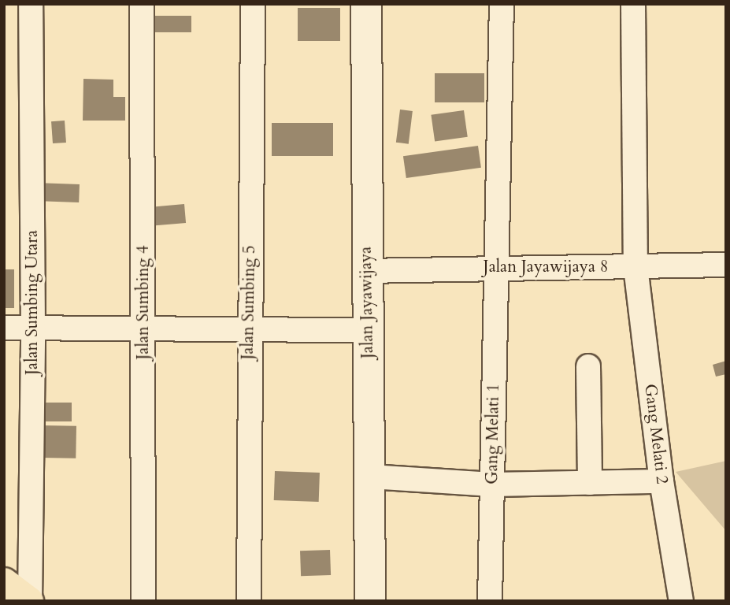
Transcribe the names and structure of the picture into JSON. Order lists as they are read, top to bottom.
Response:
{
  "streets": {
    "main road": ["Jalan Jayawijaya"],
    "street": [
      "Jalan Jayawijaya 8",
      "Jalan Sumbing Utara",
      "Jalan Sumbing 4",
      "Jalan Sumbing 5",
      "Gang Melati 1",
      "Gang Melati 2"
    ]
  },
  "crossings": [
    ["Jalan Jayawijaya 8", "Jalan Jayawijaya"],
    ["Jalan Jayawijaya 8", "Gang Melati 1"],
    ["Jalan Jayawijaya 8", "Gang Melati 2"]
  ]
}
